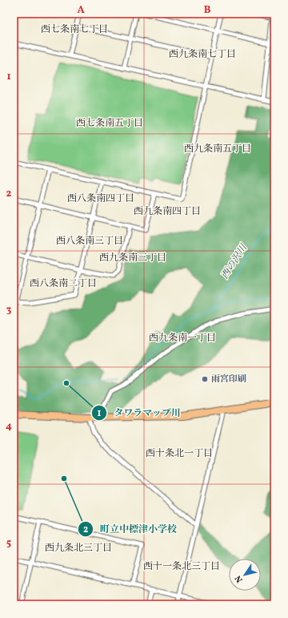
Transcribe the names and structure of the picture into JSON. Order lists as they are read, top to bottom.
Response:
{
  "districts": [
    "西七条南七丁目",
    "西九条南七丁目",
    "西七条南五丁目",
    "西九条南五丁目",
    "西八条南四丁目",
    "西九条南四丁目",
    "西八条南三丁目",
    "西九条南三丁目",
    "西八条南二丁目",
    "西九条南一丁目",
    "西十条北一丁目",
    "西九条北三丁目",
    "西十一条北三丁目"
  ],
  "water": ["西の沢川"],
  "places": ["雨宮印刷", "タワラマップ川", "町立中標津小学校"],
  "north": "bottom left",
  "grid": {
    "columns": ["A", "B"],
    "rows": [
      "1",
      "2",
      "3",
      "4",
      "5"
    ]
  }
}
